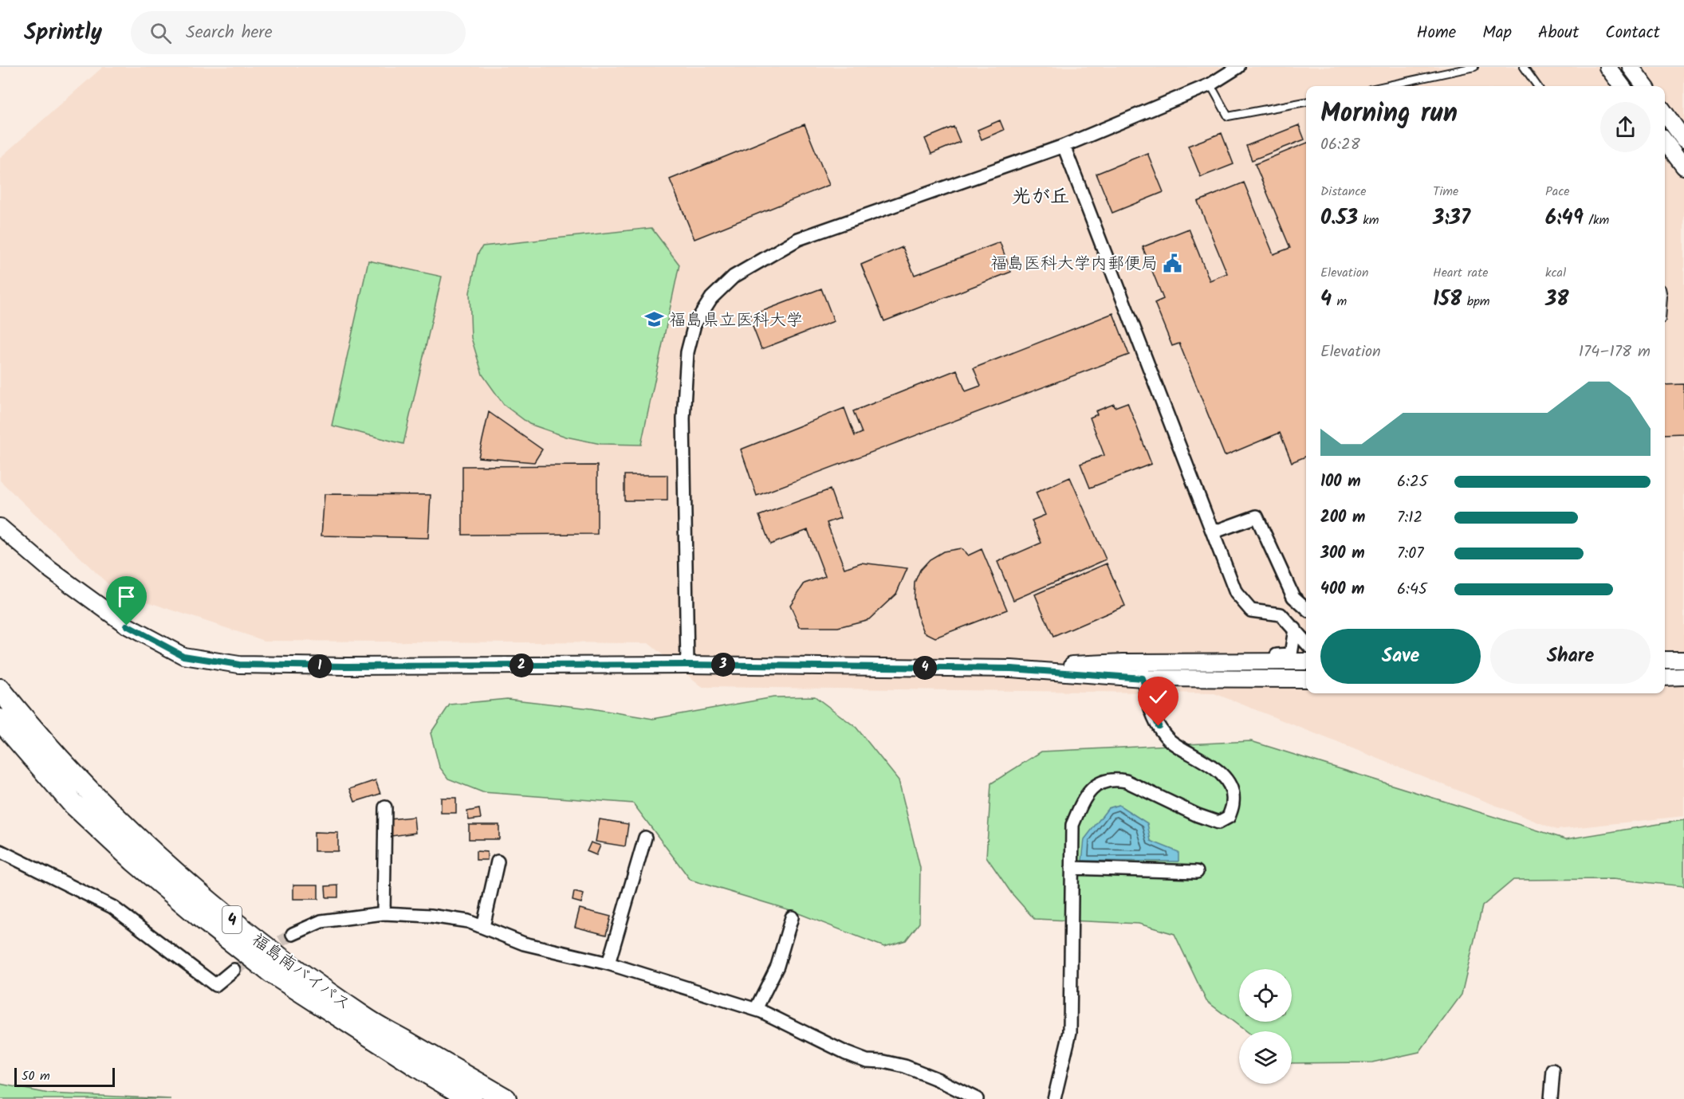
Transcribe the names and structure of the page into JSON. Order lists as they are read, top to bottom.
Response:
{
  "streets": {
    "highway": ["4", "福島南バイパス"]
  },
  "districts": ["光が丘"],
  "places": {
    "public building": ["福島医科大学内郵便局"],
    "school or university": ["福島県立医科大学"]
  },
  "scale_bar": "50 m",
  "page": {
    "header": "Sprintly",
    "search": "Search here",
    "nav": [
      "Home",
      "Map",
      "About",
      "Contact"
    ],
    "heading": ["Morning run", "06:28"],
    "stats": [
      ["Distance", "0.53 km"],
      ["Time", "3:37"],
      ["Pace", "6:49 /km"],
      ["Elevation", "4 m"],
      ["Heart rate", "158 bpm"],
      ["kcal", "38"]
    ],
    "chart": ["Elevation", "174–178 m"],
    "list": [
      {
        "name": "100 m",
        "note": "6:25"
      },
      {
        "name": "200 m",
        "note": "7:12"
      },
      {
        "name": "300 m",
        "note": "7:07"
      },
      {
        "name": "400 m",
        "note": "6:45"
      }
    ],
    "buttons": ["Save", "Share"],
    "pins": [
      "3",
      "2",
      "1",
      "4"
    ],
    "scale": "50 m"
  }
}
